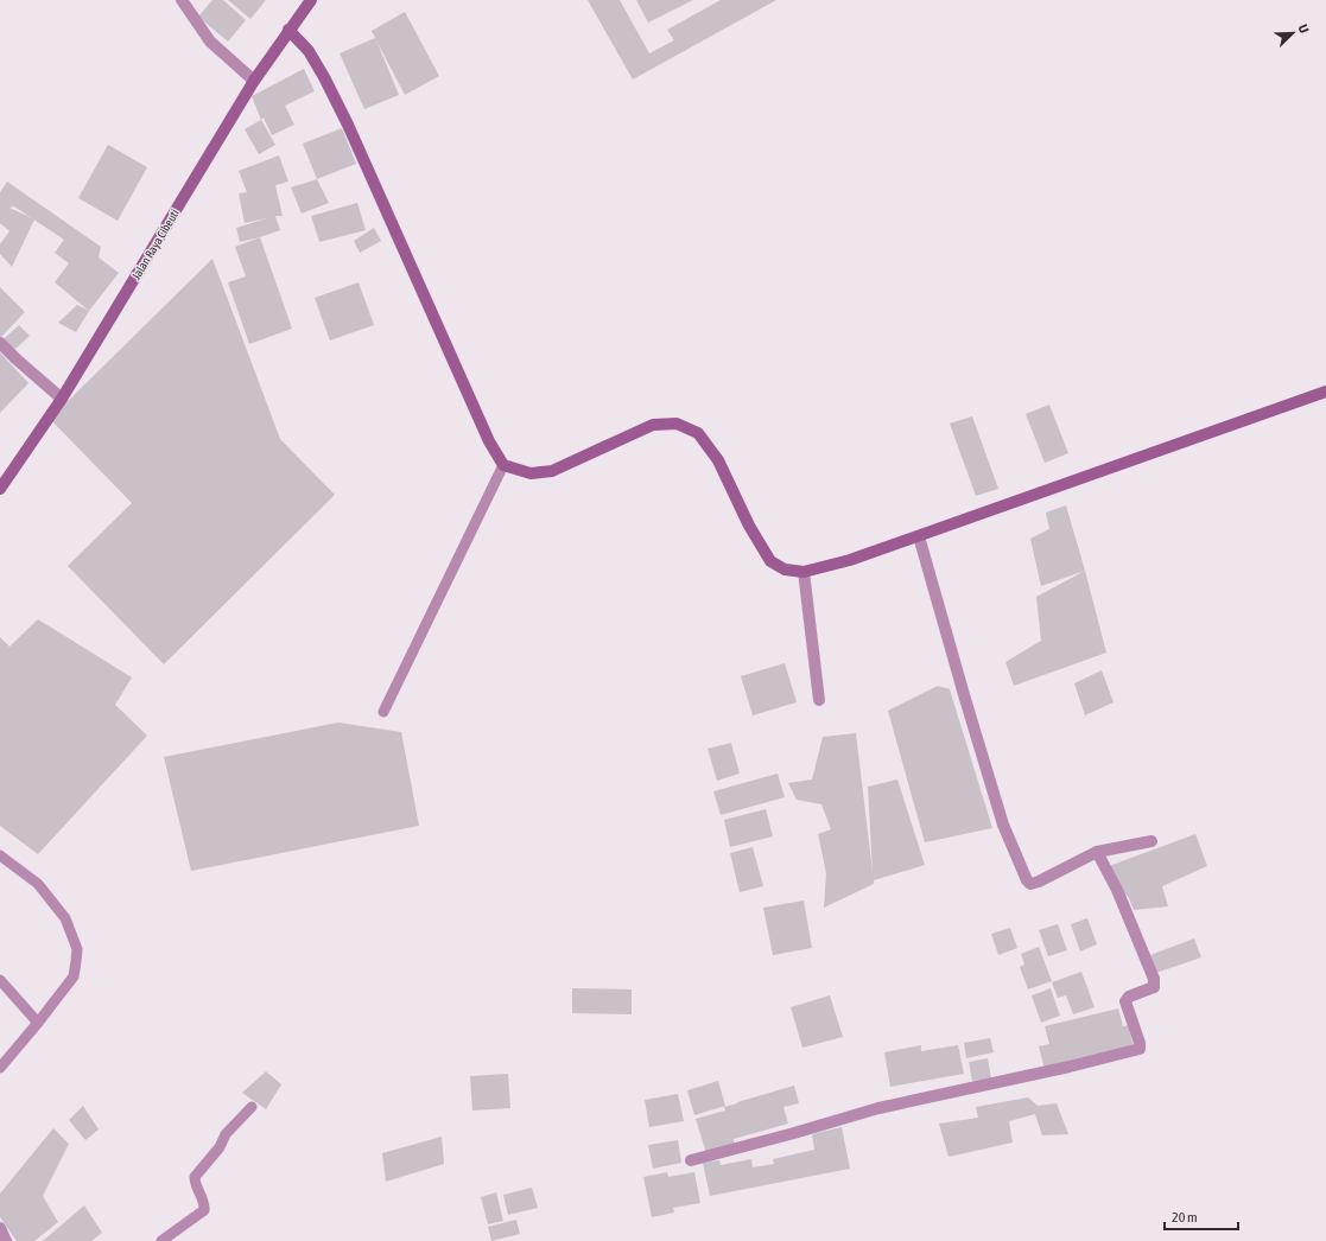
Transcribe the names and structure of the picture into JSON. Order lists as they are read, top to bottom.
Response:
{
  "streets": {
    "street": ["Jalan Raya Cibeuti"]
  },
  "scale_bar": "20 m",
  "north": "top right"
}
